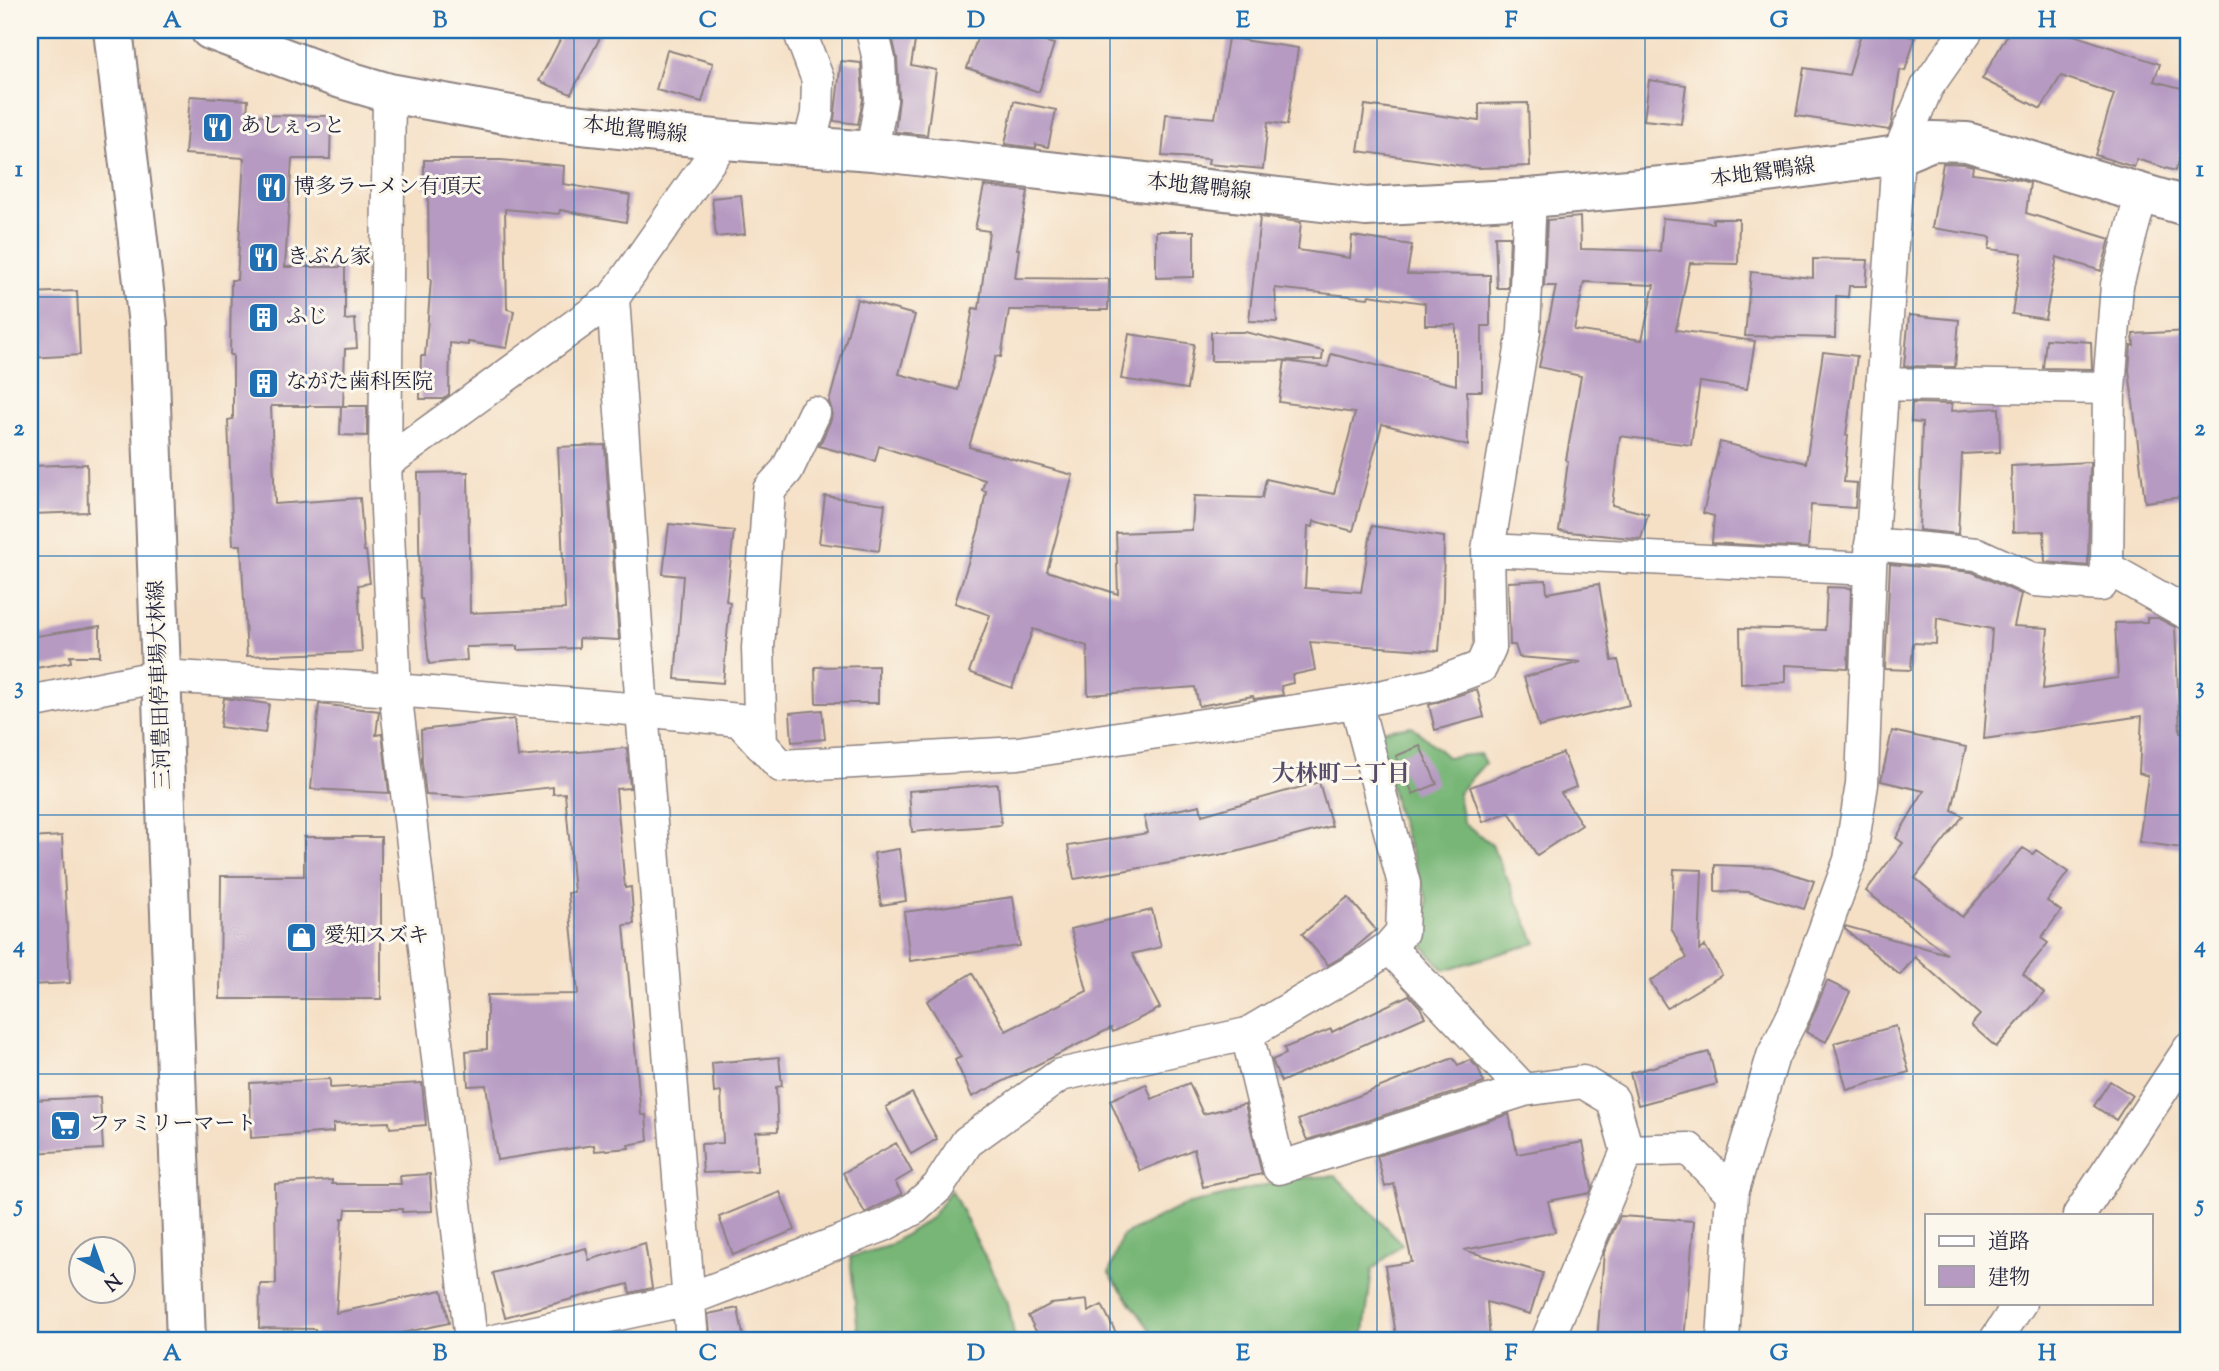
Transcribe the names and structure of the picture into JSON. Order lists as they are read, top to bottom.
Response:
{
  "streets": {
    "main road": ["本地鴛鴨線", "三河豊田停車場大林線"]
  },
  "districts": ["大林町二丁目"],
  "places": {
    "restaurant": ["あしぇっと", "博多ラーメン有頂天", "きぶん家"],
    "building": ["ふじ", "ながた歯科医院"],
    "shop": ["愛知スズキ"],
    "supermarket": ["ファミリーマート"]
  },
  "legend": ["道路", "建物"],
  "north": "bottom right",
  "grid": {
    "columns": [
      "A",
      "B",
      "C",
      "D",
      "E",
      "F",
      "G",
      "H"
    ],
    "rows": [
      "1",
      "2",
      "3",
      "4",
      "5"
    ]
  }
}
